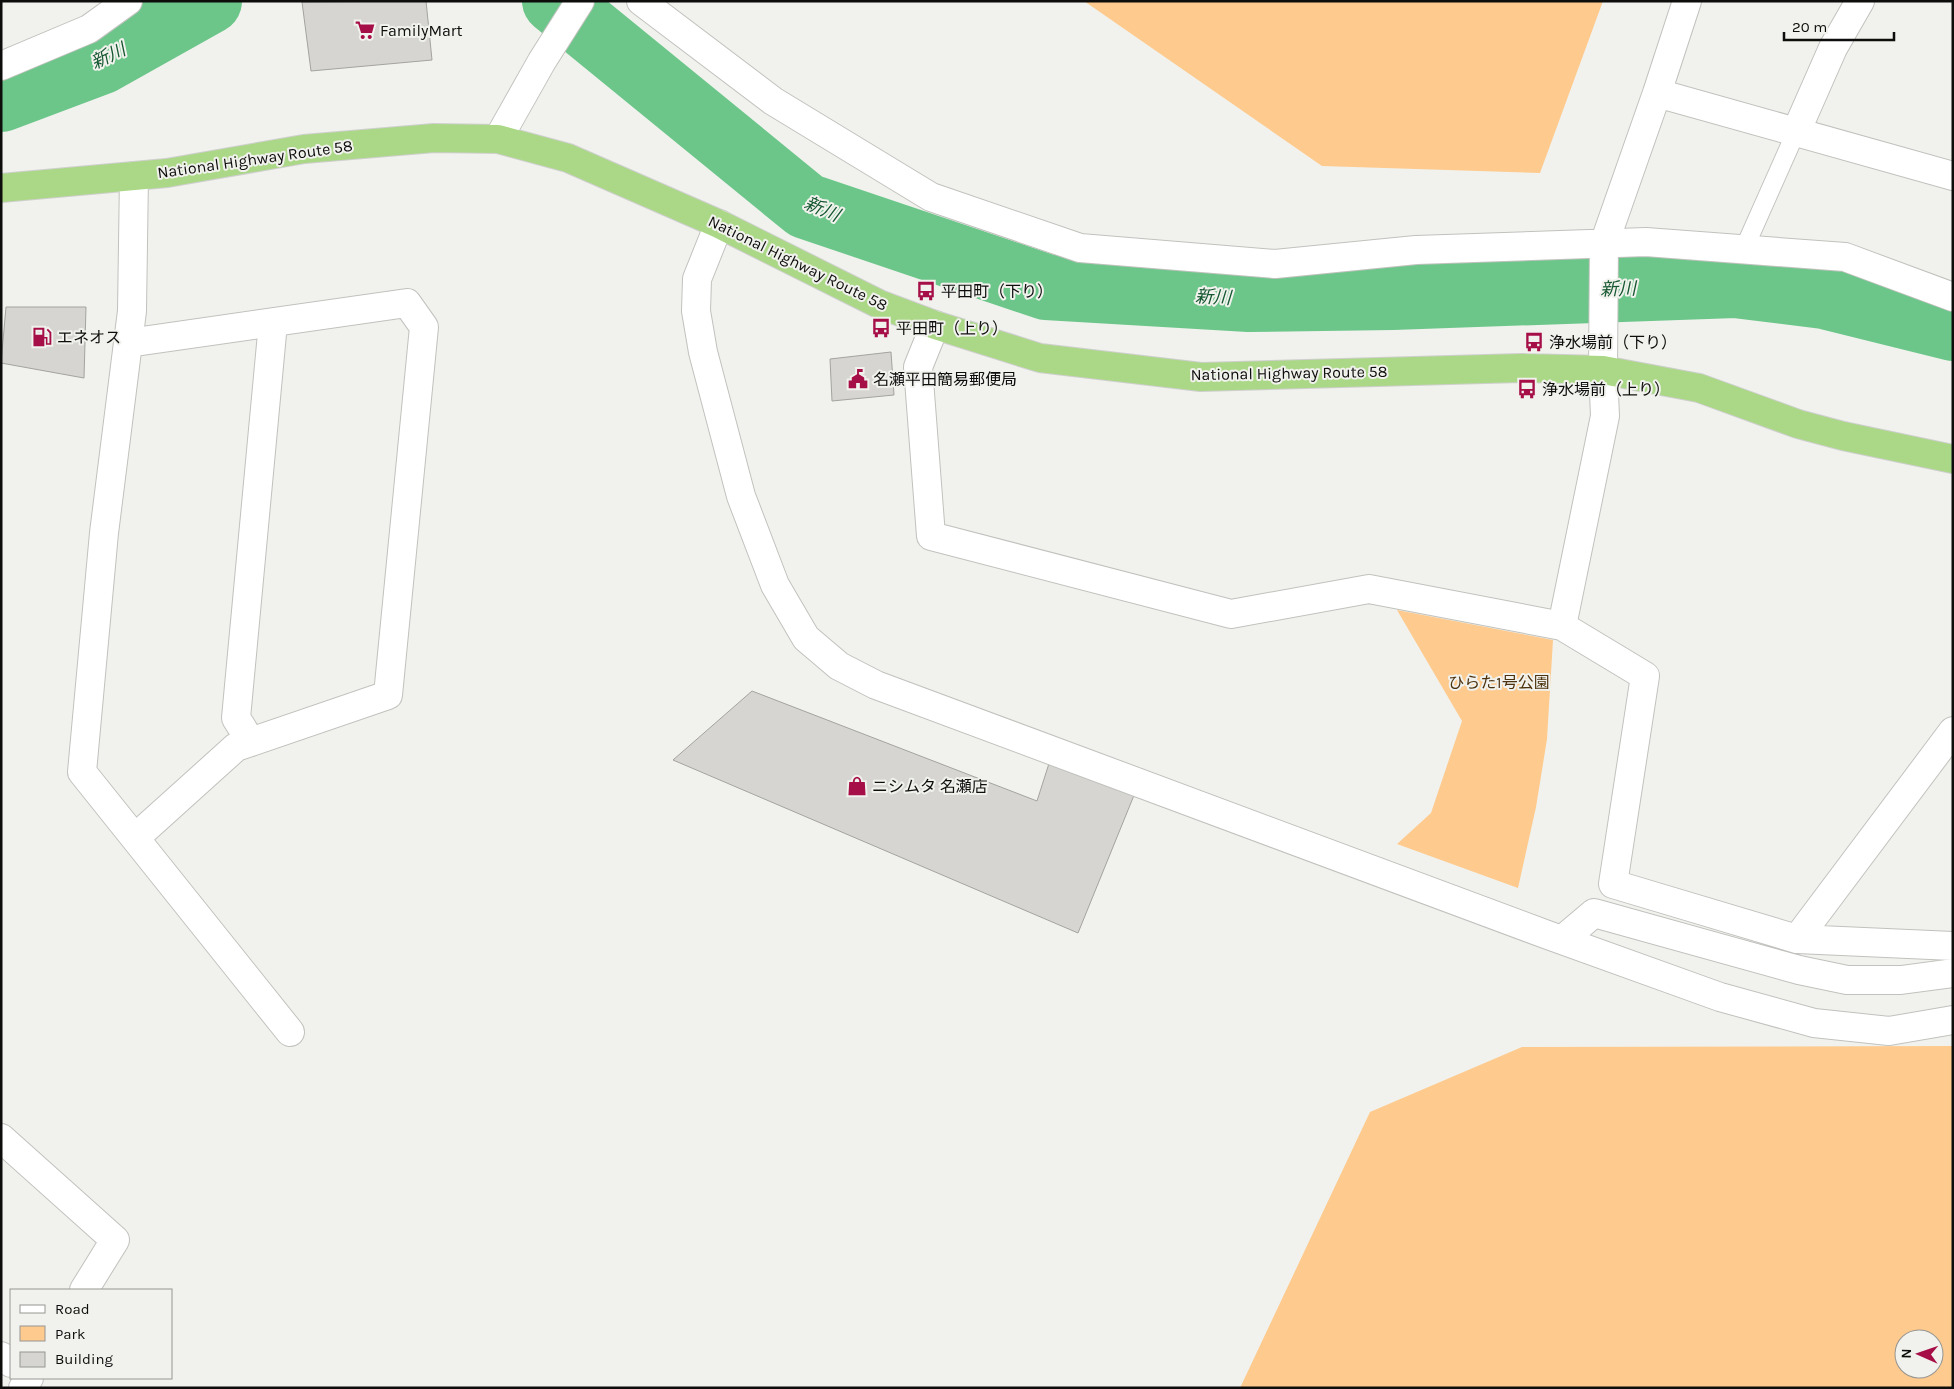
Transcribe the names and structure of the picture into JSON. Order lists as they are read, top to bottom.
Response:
{
  "streets": {
    "highway": ["National Highway Route 58"]
  },
  "water": ["新川"],
  "parks": ["ひらた1号公園"],
  "places": {
    "supermarket": ["FamilyMart"],
    "bus stop": [
      "平田町（下り）",
      "平田町（上り）",
      "浄水場前（下り）",
      "浄水場前（上り）"
    ],
    "fuel station": ["エネオス"],
    "public building": ["名瀬平田簡易郵便局"],
    "shop": ["ニシムタ 名瀬店"]
  },
  "legend": ["Road", "Park", "Building"],
  "scale_bar": "20 m",
  "north": "left"
}
